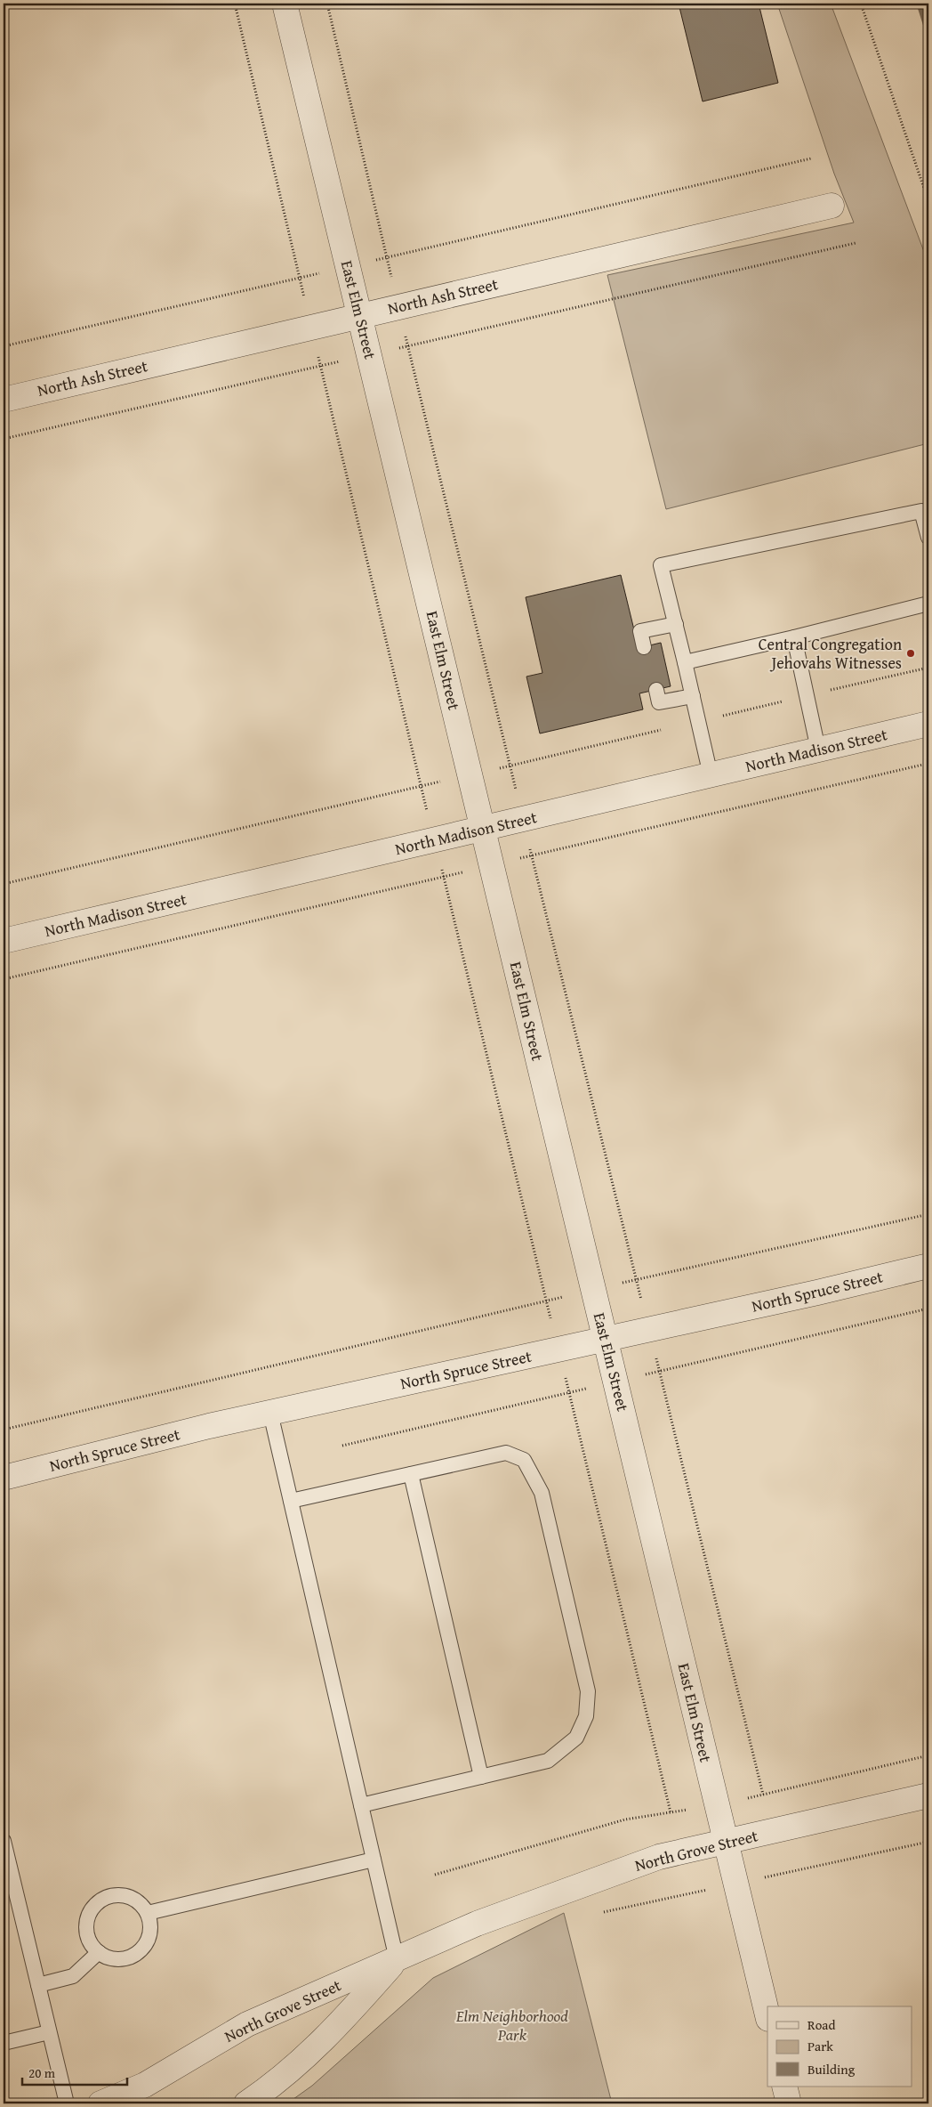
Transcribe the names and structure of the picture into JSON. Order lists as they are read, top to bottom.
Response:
{
  "streets": {
    "street": [
      "North Ash Street",
      "East Elm Street",
      "North Madison Street",
      "North Spruce Street",
      "North Grove Street"
    ]
  },
  "crossings": [
    ["North Ash Street", "East Elm Street"],
    ["East Elm Street", "North Madison Street"],
    ["East Elm Street", "North Spruce Street"],
    ["East Elm Street", "North Grove Street"]
  ],
  "parks": ["Elm Neighborhood Park"],
  "places": ["Central Congregation Jehovahs Witnesses"],
  "legend": ["Road", "Park", "Building"],
  "scale_bar": "20 m"
}
